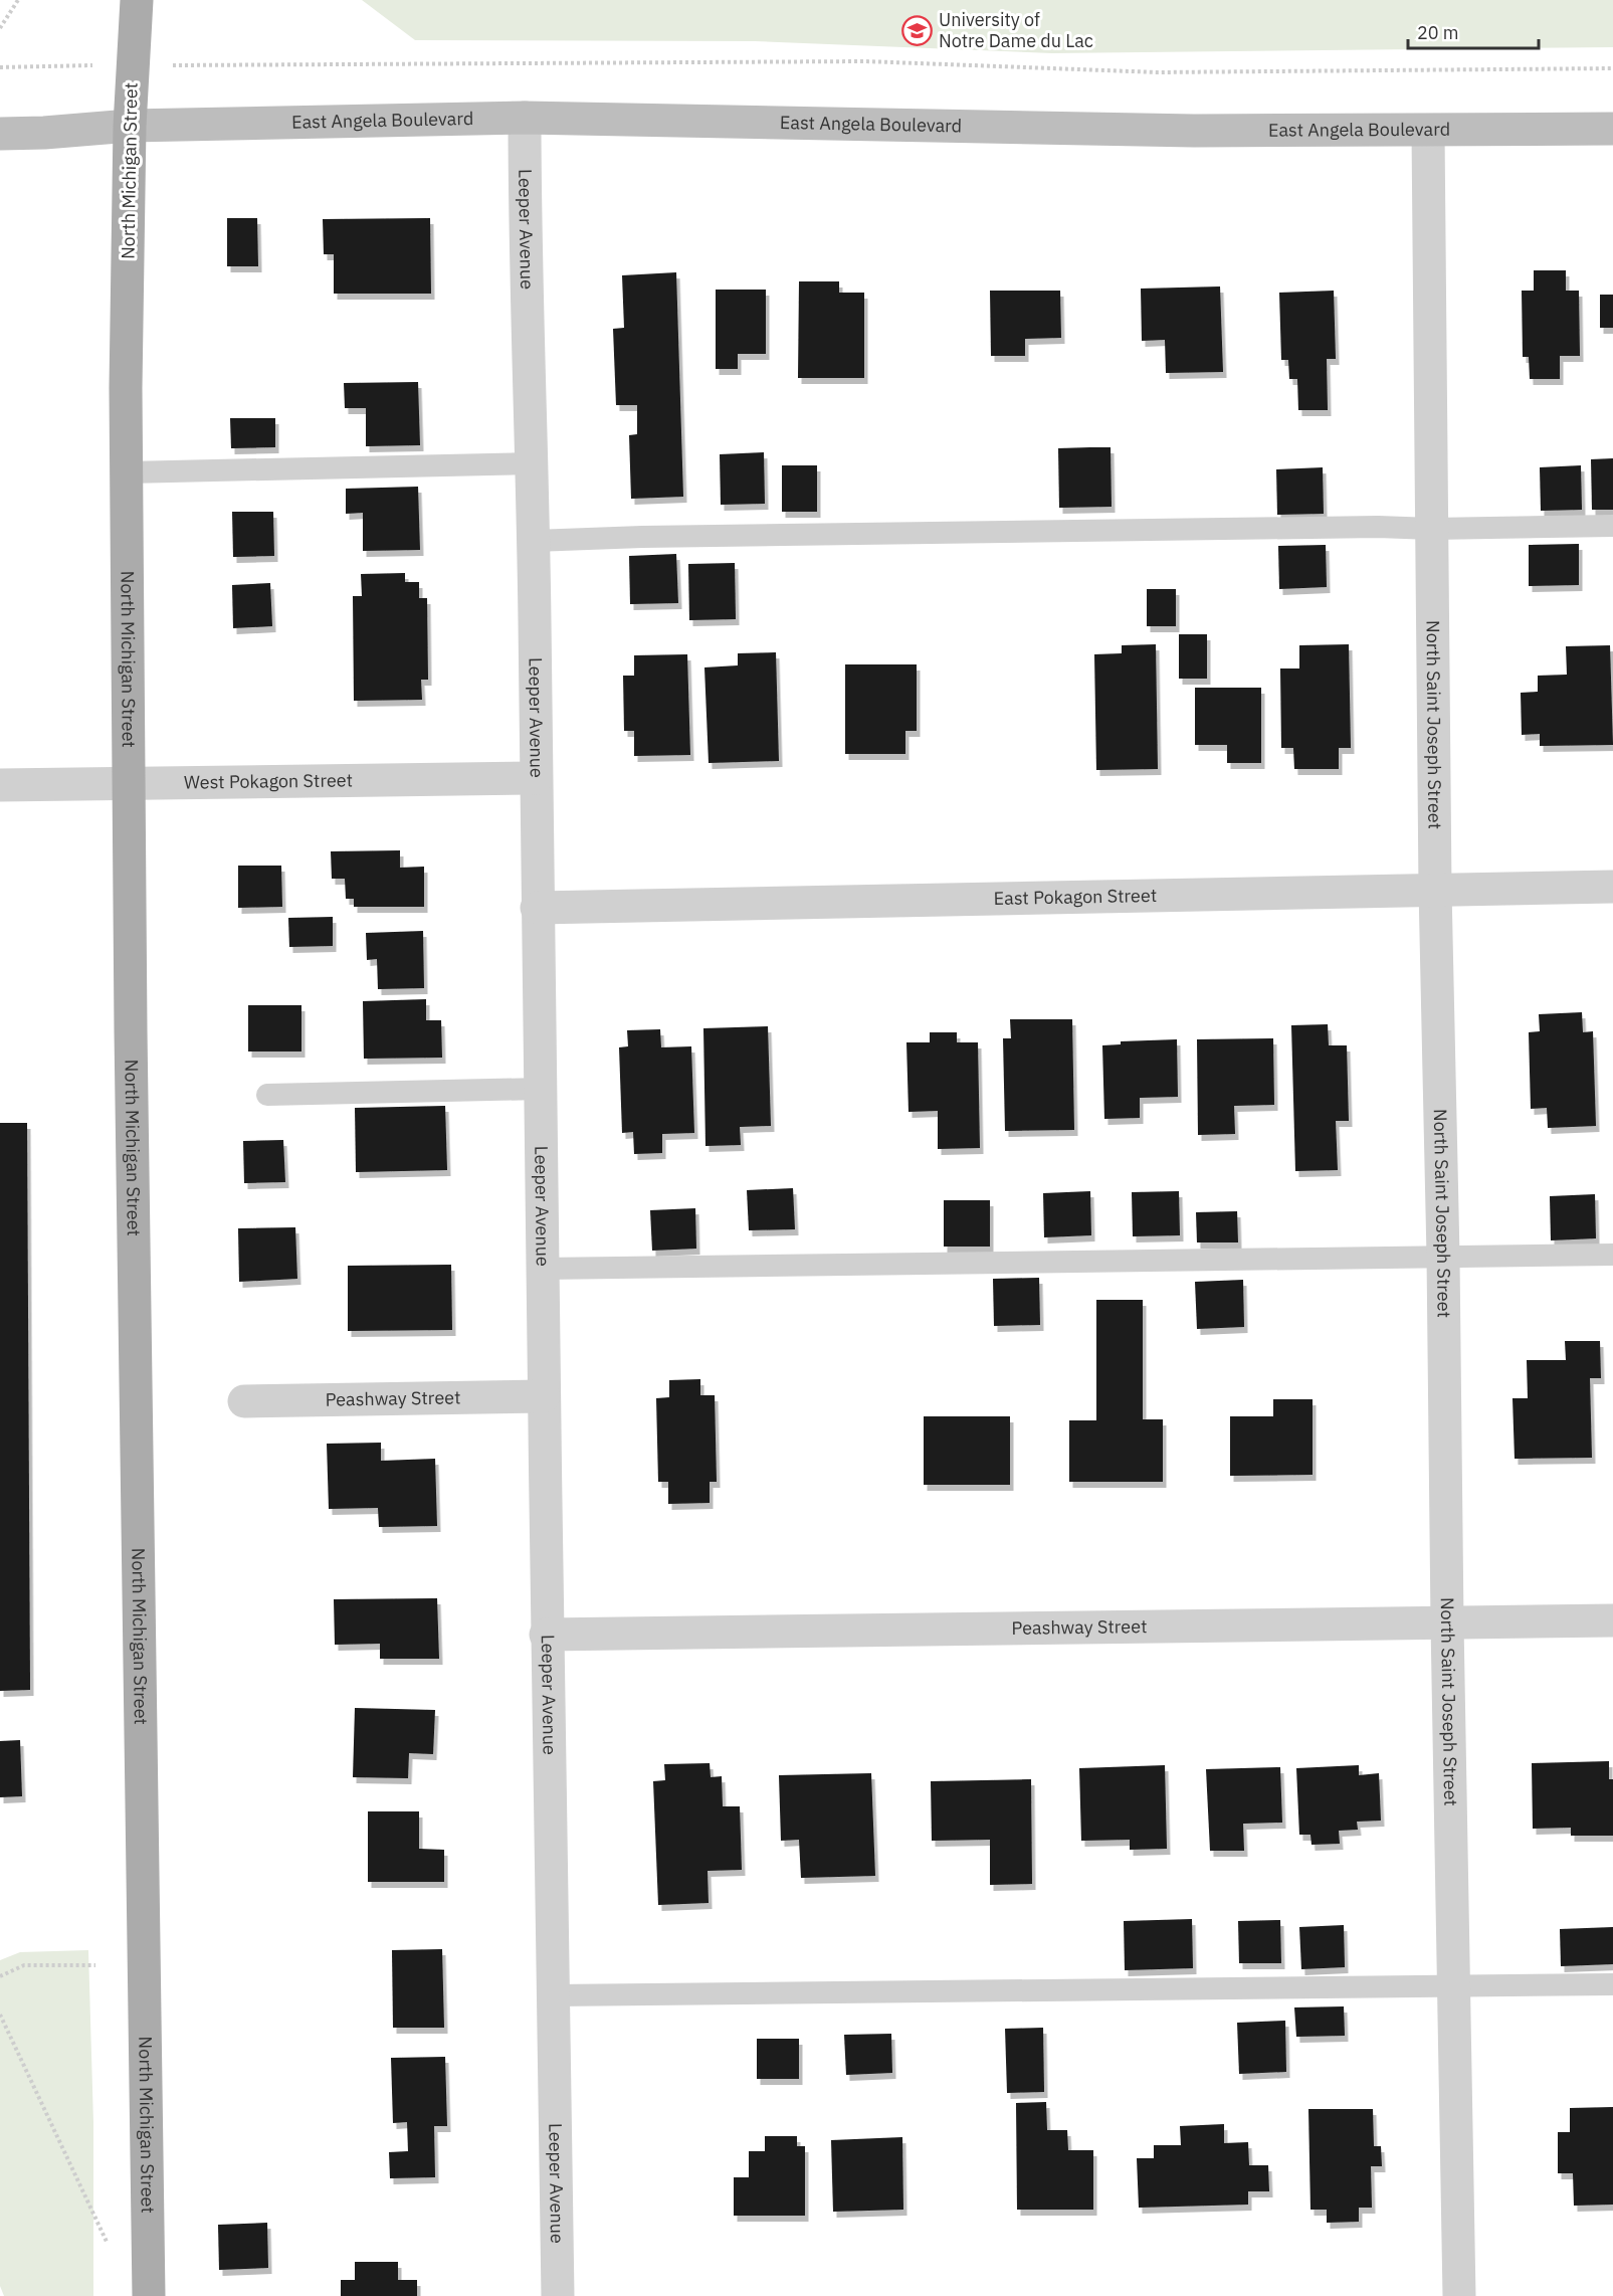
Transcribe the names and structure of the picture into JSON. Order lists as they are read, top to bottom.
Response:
{
  "streets": {
    "main road": ["East Angela Boulevard", "North Michigan Street"],
    "street": [
      "Leeper Avenue",
      "North Saint Joseph Street",
      "West Pokagon Street",
      "East Pokagon Street",
      "Peashway Street"
    ]
  },
  "crossings": [
    ["East Angela Boulevard", "North Michigan Street"],
    ["East Angela Boulevard", "Leeper Avenue"],
    ["East Angela Boulevard", "North Saint Joseph Street"],
    ["North Michigan Street", "West Pokagon Street"],
    ["Leeper Avenue", "West Pokagon Street"],
    ["Leeper Avenue", "East Pokagon Street"],
    ["Leeper Avenue", "Peashway Street"],
    ["North Saint Joseph Street", "East Pokagon Street"],
    ["North Saint Joseph Street", "Peashway Street"]
  ],
  "places": {
    "school or university": ["University of Notre Dame du Lac"]
  },
  "scale_bar": "20 m"
}
